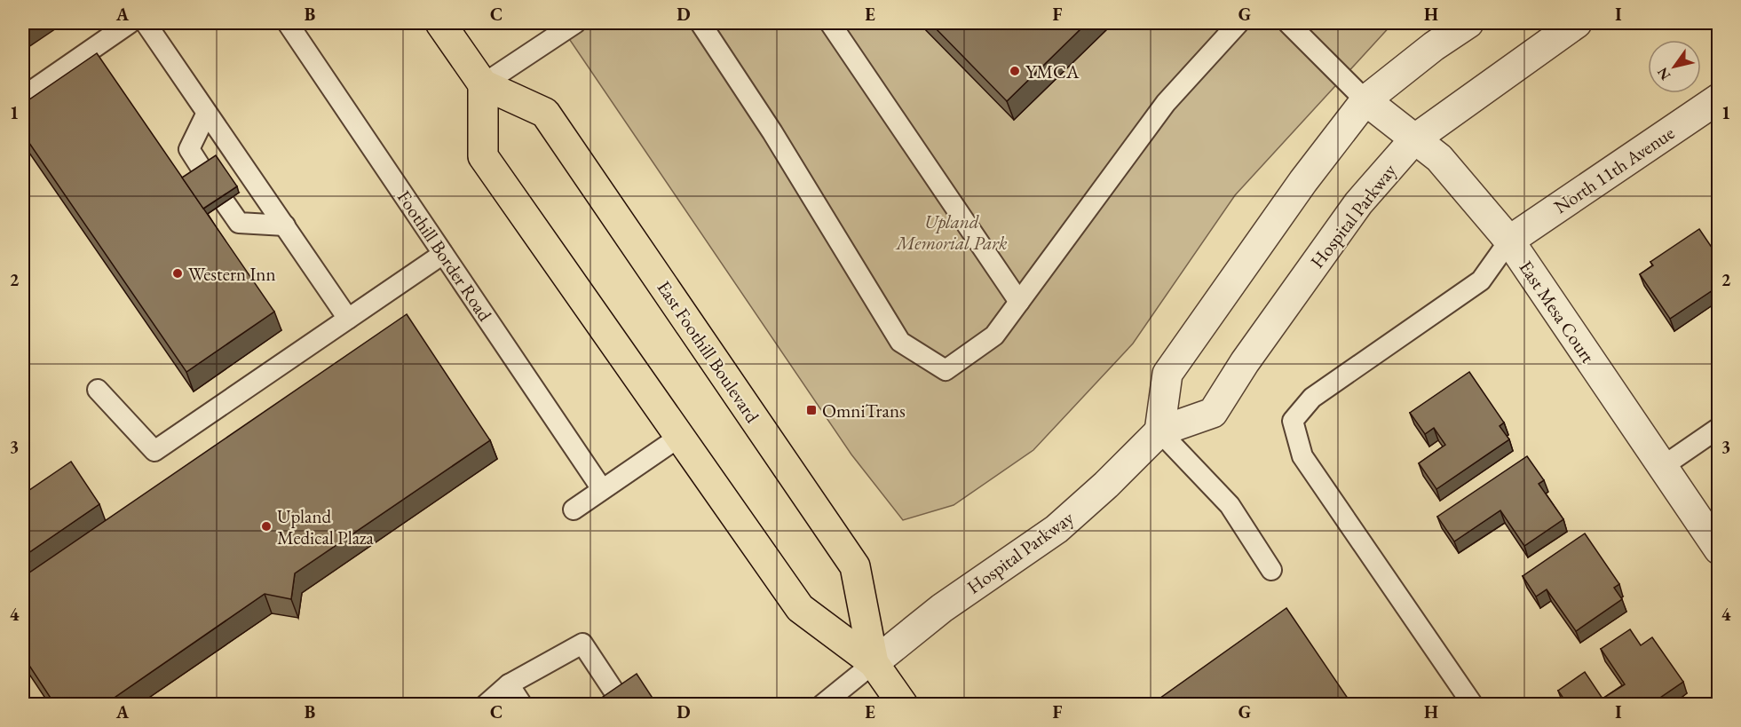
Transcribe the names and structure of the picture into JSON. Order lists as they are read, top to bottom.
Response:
{
  "streets": {
    "main road": ["East Foothill Boulevard"],
    "street": ["North 11th Avenue", "Hospital Parkway", "East Mesa Court"],
    "lane": ["Foothill Border Road"]
  },
  "crossings": [
    ["North 11th Avenue", "East Mesa Court"],
    ["Hospital Parkway", "East Mesa Court"],
    ["Hospital Parkway", "East Foothill Boulevard"]
  ],
  "parks": ["Upland Memorial Park"],
  "places": {
    "other": ["YMCA", "Western Inn", "Upland Medical Plaza"],
    "transit": ["OmniTrans"]
  },
  "north": "bottom left",
  "grid": {
    "columns": [
      "A",
      "B",
      "C",
      "D",
      "E",
      "F",
      "G",
      "H",
      "I"
    ],
    "rows": [
      "1",
      "2",
      "3",
      "4"
    ]
  }
}
